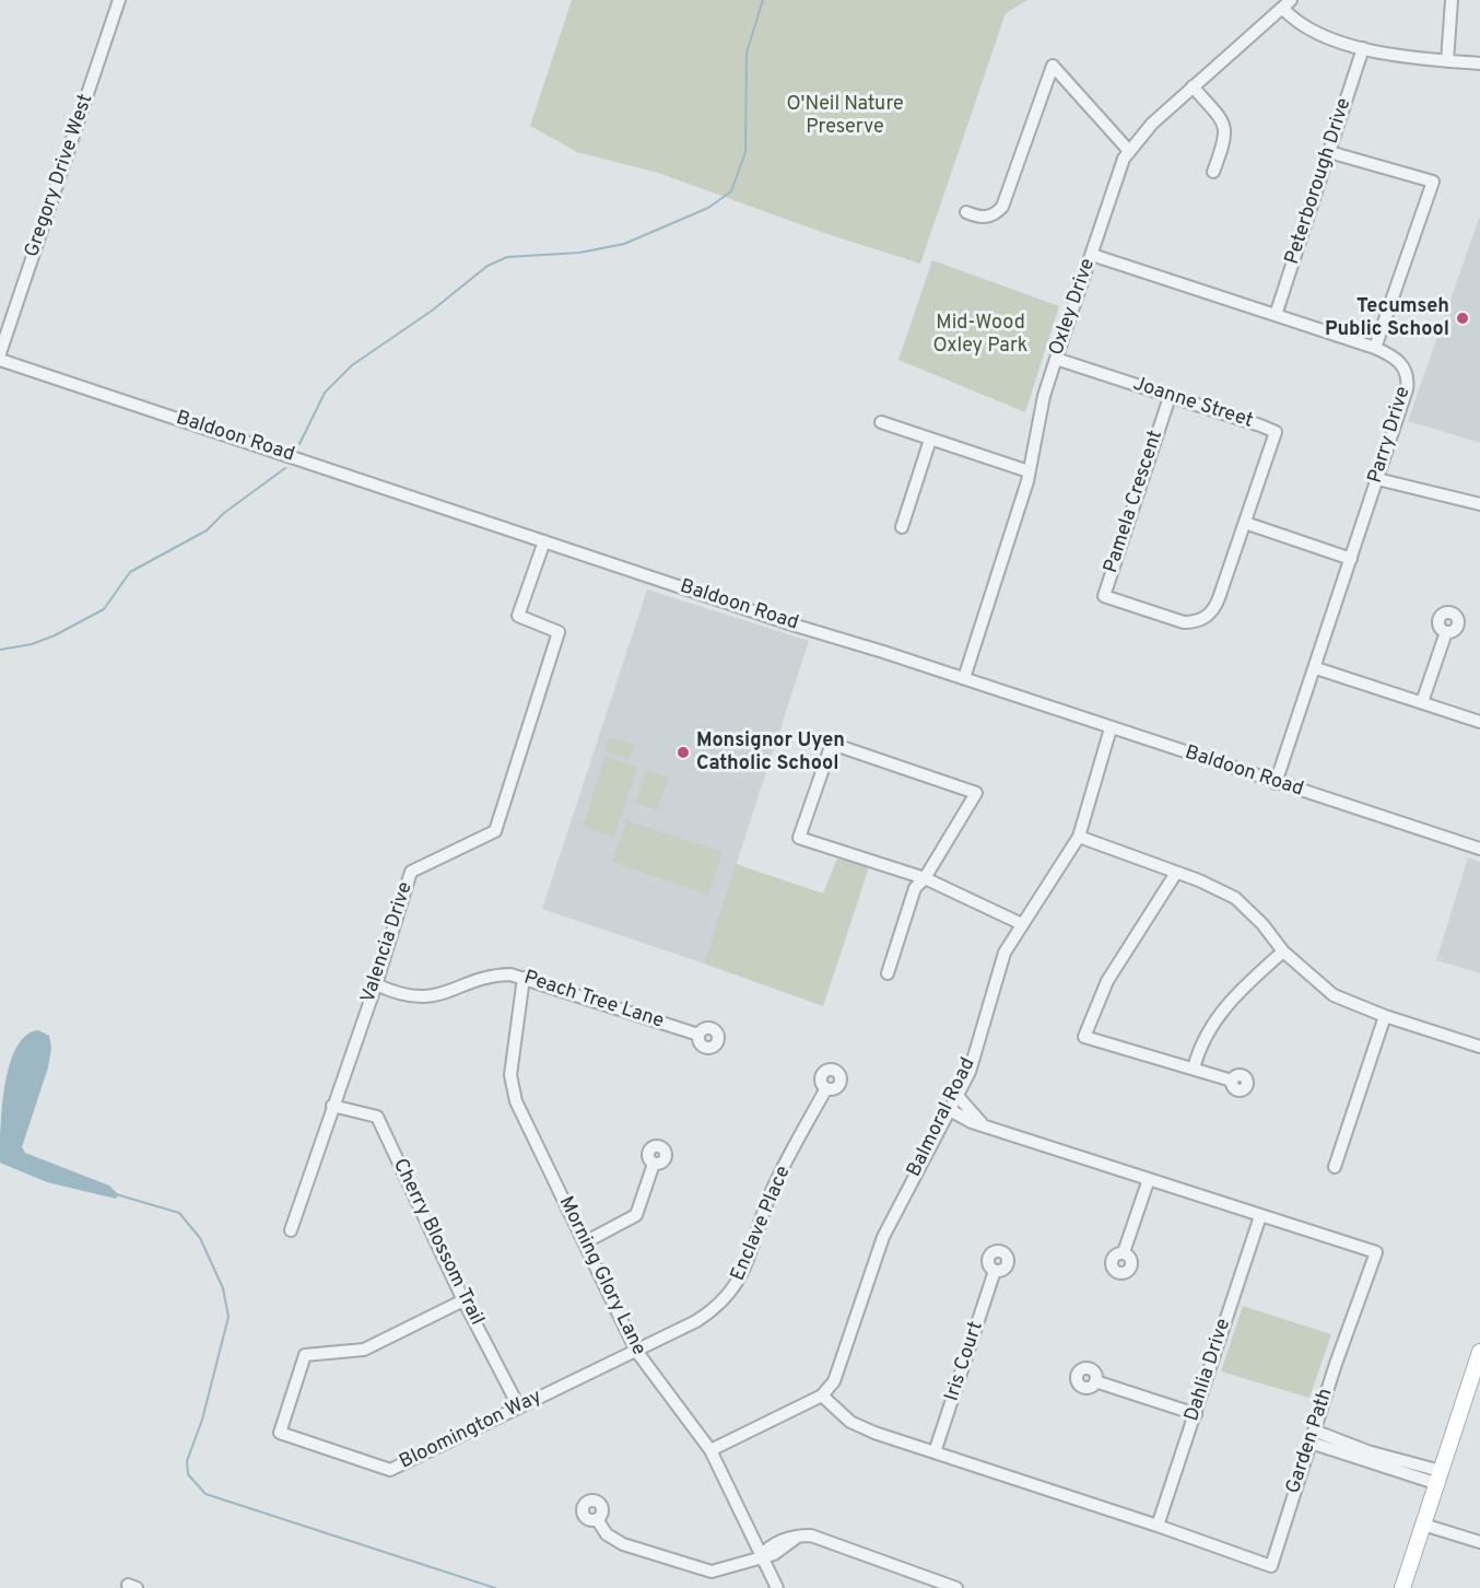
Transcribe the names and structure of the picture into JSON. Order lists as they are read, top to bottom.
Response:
{
  "streets": {
    "street": [
      "Gregory Drive West",
      "Peterborough Drive",
      "Oxley Drive",
      "Joanne Street",
      "Parry Drive",
      "Baldoon Road",
      "Pamela Crescent",
      "Valencia Drive",
      "Peach Tree Lane",
      "Balmoral Road",
      "Enclave Place",
      "Cherry Blossom Trail",
      "Morning Glory Lane",
      "Iris Court",
      "Dahlia Drive",
      "Bloomington Way",
      "Garden Path"
    ]
  },
  "crossings": [
    ["Peterborough Drive", "Parry Drive"],
    ["Oxley Drive", "Joanne Street"],
    ["Oxley Drive", "Parry Drive"],
    ["Oxley Drive", "Baldoon Road"],
    ["Joanne Street", "Pamela Crescent"],
    ["Parry Drive", "Baldoon Road"],
    ["Baldoon Road", "Valencia Drive"],
    ["Baldoon Road", "Balmoral Road"],
    ["Valencia Drive", "Peach Tree Lane"],
    ["Valencia Drive", "Cherry Blossom Trail"],
    ["Peach Tree Lane", "Morning Glory Lane"],
    ["Balmoral Road", "Garden Path"],
    ["Enclave Place", "Morning Glory Lane"],
    ["Enclave Place", "Bloomington Way"],
    ["Cherry Blossom Trail", "Bloomington Way"],
    ["Morning Glory Lane", "Bloomington Way"],
    ["Iris Court", "Garden Path"],
    ["Dahlia Drive", "Garden Path"]
  ],
  "parks": ["O'Neil Nature Preserve", "Mid-Wood Oxley Park"],
  "places": ["Tecumseh Public School", "Monsignor Uyen Catholic School"]
}
